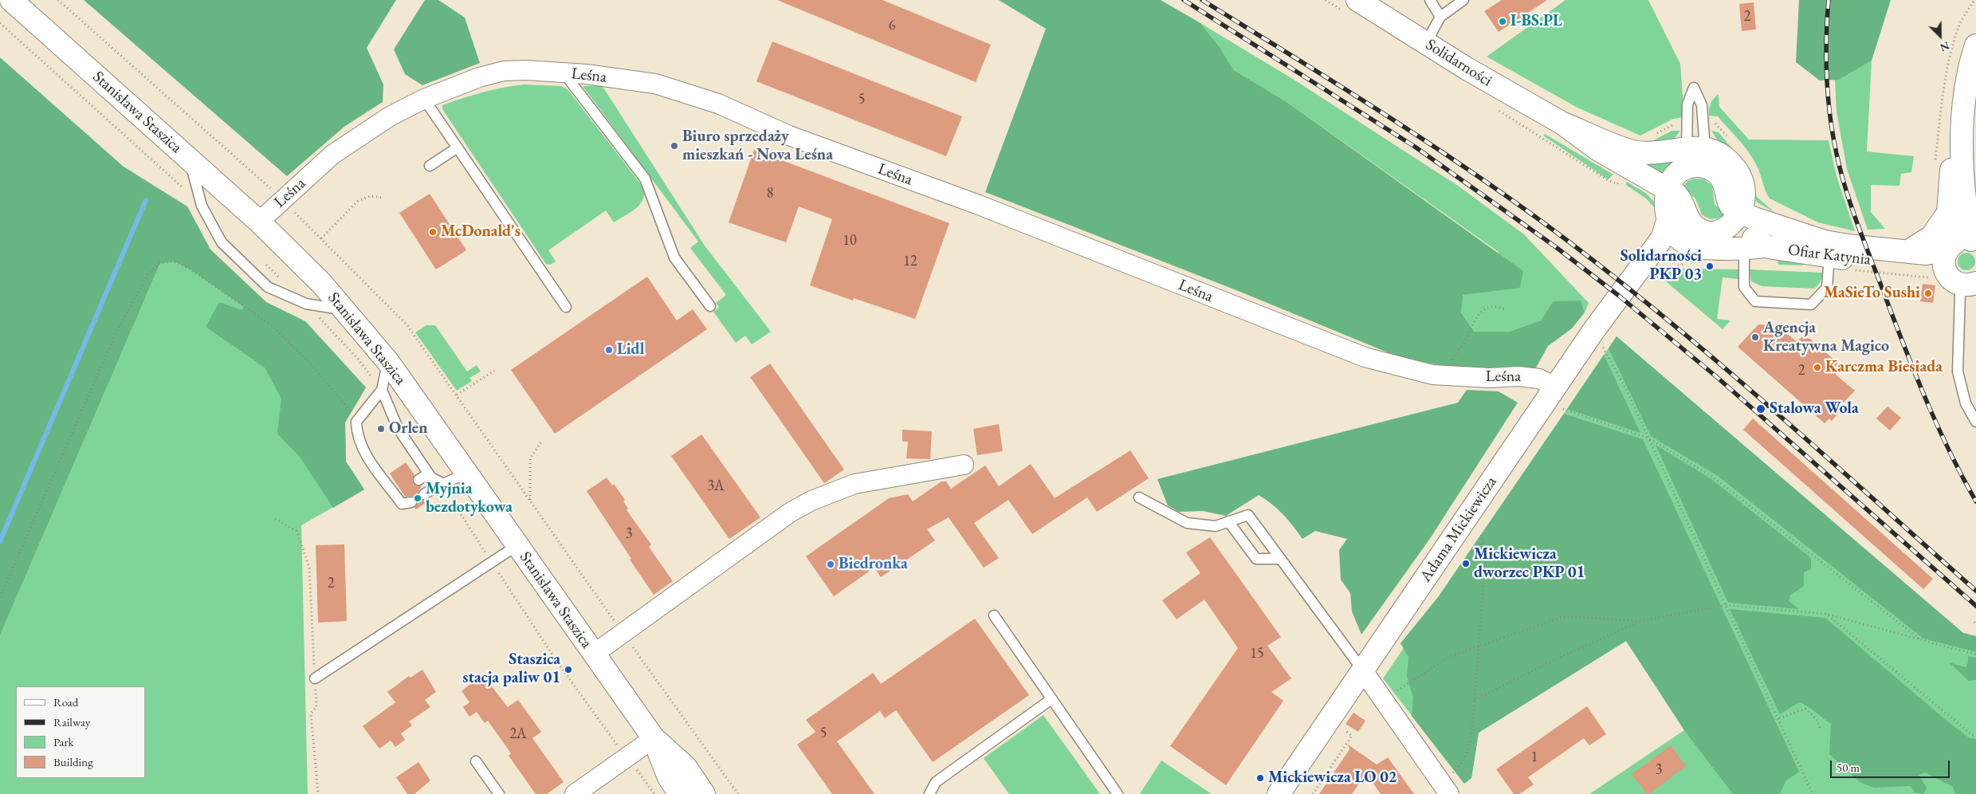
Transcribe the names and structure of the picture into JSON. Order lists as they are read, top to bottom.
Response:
{
  "streets": {
    "street": [
      "Solidarności",
      "Leśna",
      "Stanisława Staszica",
      "Ofiar Katynia",
      "Adama Mickiewicza"
    ]
  },
  "crossings": [
    ["Solidarności", "Ofiar Katynia"],
    ["Solidarności", "Adama Mickiewicza"],
    ["Leśna", "Stanisława Staszica"],
    ["Leśna", "Adama Mickiewicza"],
    ["Ofiar Katynia", "Adama Mickiewicza"]
  ],
  "places": [
    "I-BS.PL",
    "Biuro sprzedaży mieszkań - Nova Leśna",
    "McDonald's",
    "Solidarności PKP 03",
    "MaSieTo Sushi",
    "Agencja Kreatywna Magico",
    "Lidl",
    "Karczma Biesiada",
    "Stalowa Wola",
    "Orlen",
    "Myjnia bezdotykowa",
    "Mickiewicza dworzec PKP 01",
    "Biedronka",
    "Staszica stacja paliw 01",
    "Mickiewicza LO 02"
  ],
  "house_numbers": [
    "2",
    "6",
    "5",
    "8",
    "10",
    "12",
    "2",
    "3A",
    "3",
    "2",
    "15",
    "5",
    "2A",
    "1",
    "3"
  ],
  "legend": [
    "Road",
    "Railway",
    "Park",
    "Building"
  ],
  "scale_bar": "50 m",
  "north": "bottom right"
}
